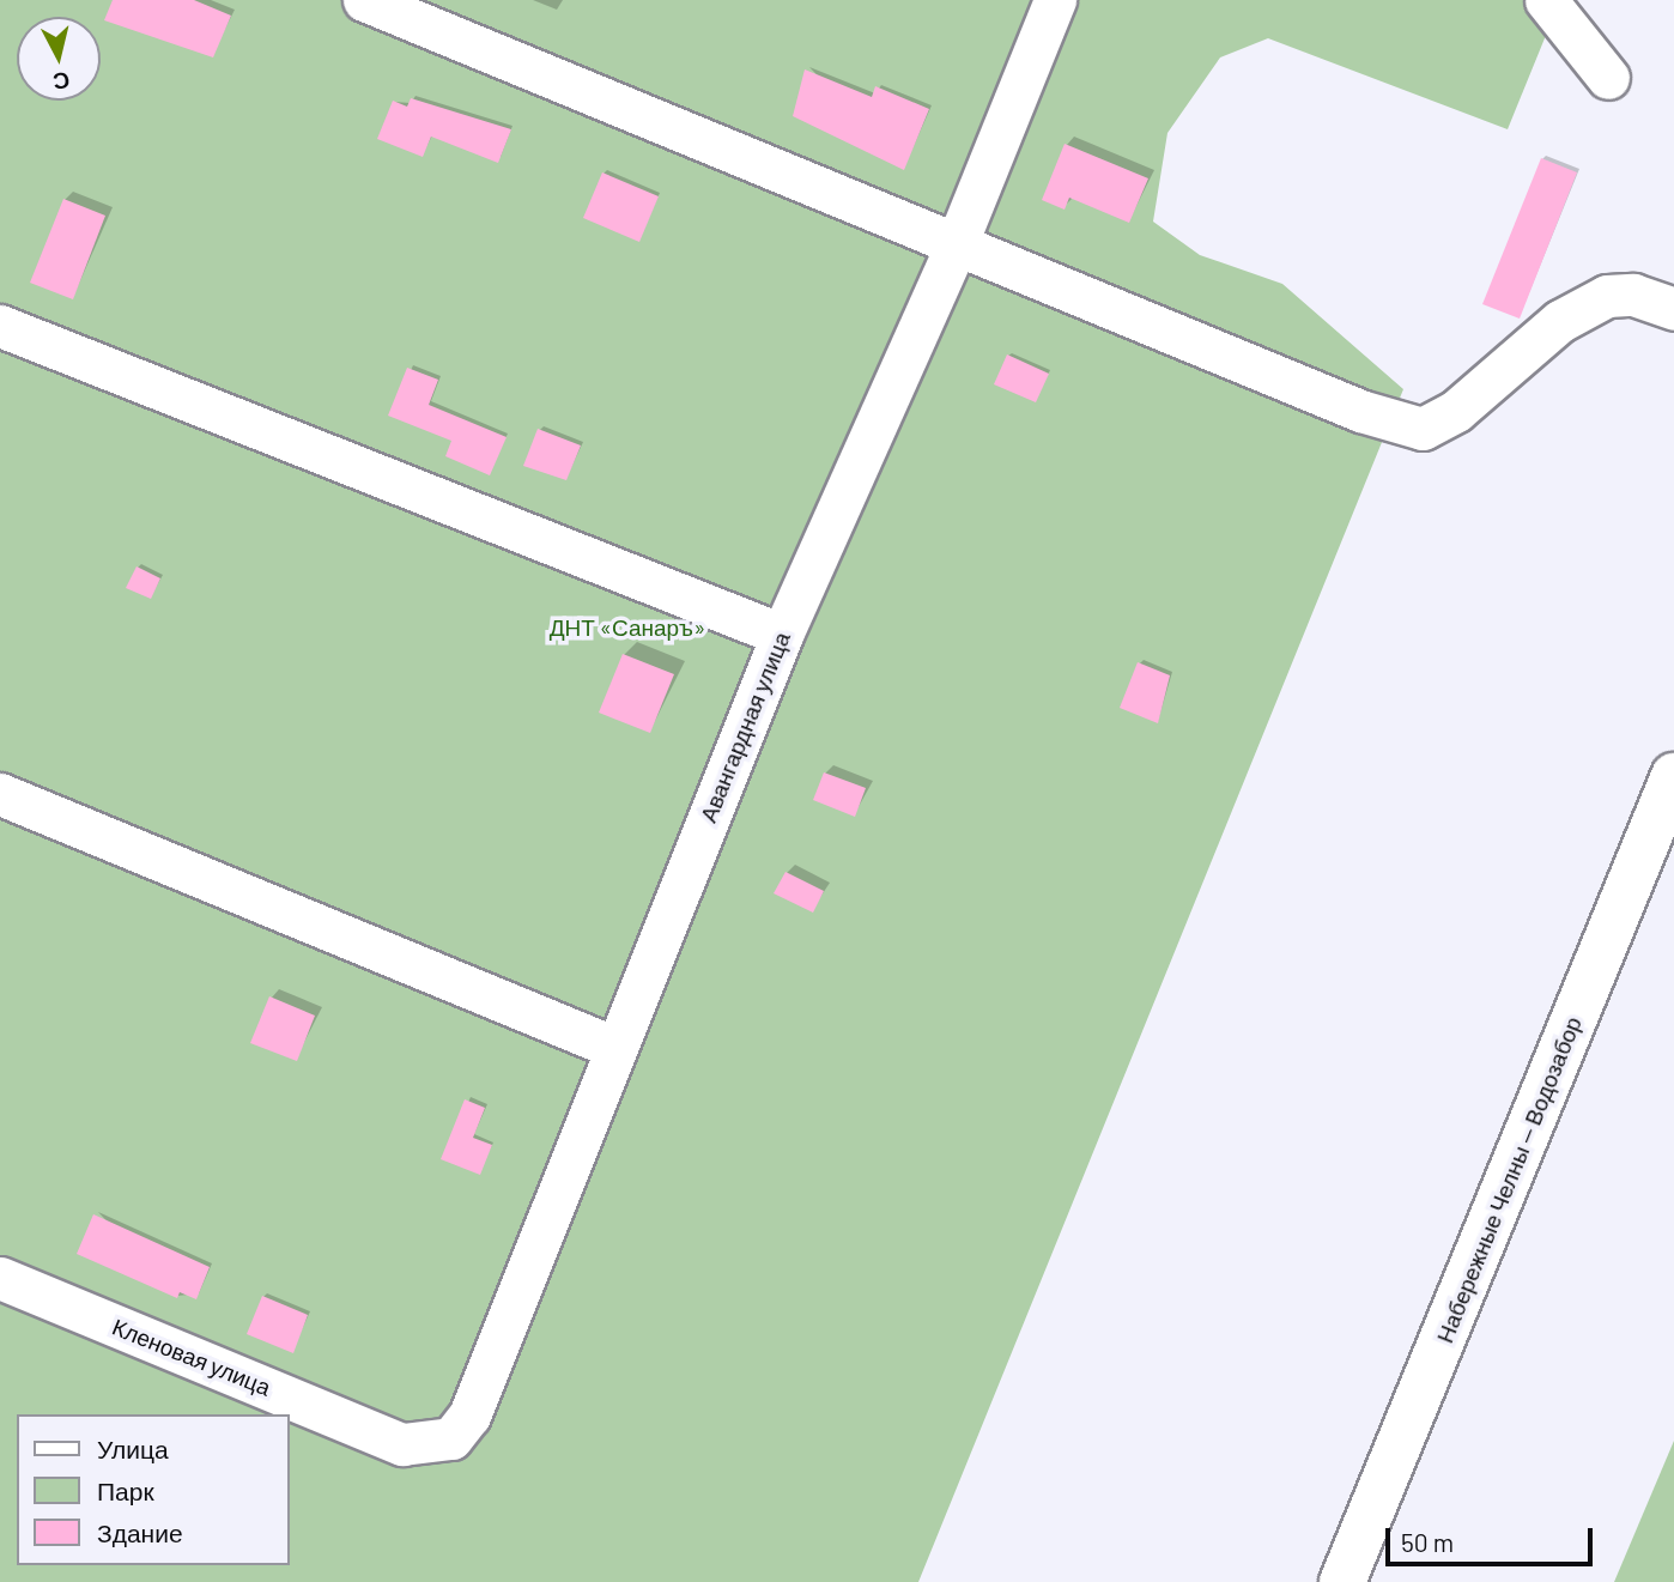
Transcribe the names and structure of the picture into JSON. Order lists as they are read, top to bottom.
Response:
{
  "streets": {
    "main road": ["Набережные Челны — Водозабор"],
    "street": ["Авангардная улица", "Кленовая улица"]
  },
  "crossings": [
    ["Авангардная улица", "Кленовая улица"]
  ],
  "parks": ["ДНТ «Санаръ»"],
  "legend": ["Улица", "Парк", "Здание"],
  "scale_bar": "50 m",
  "north": "bottom"
}
